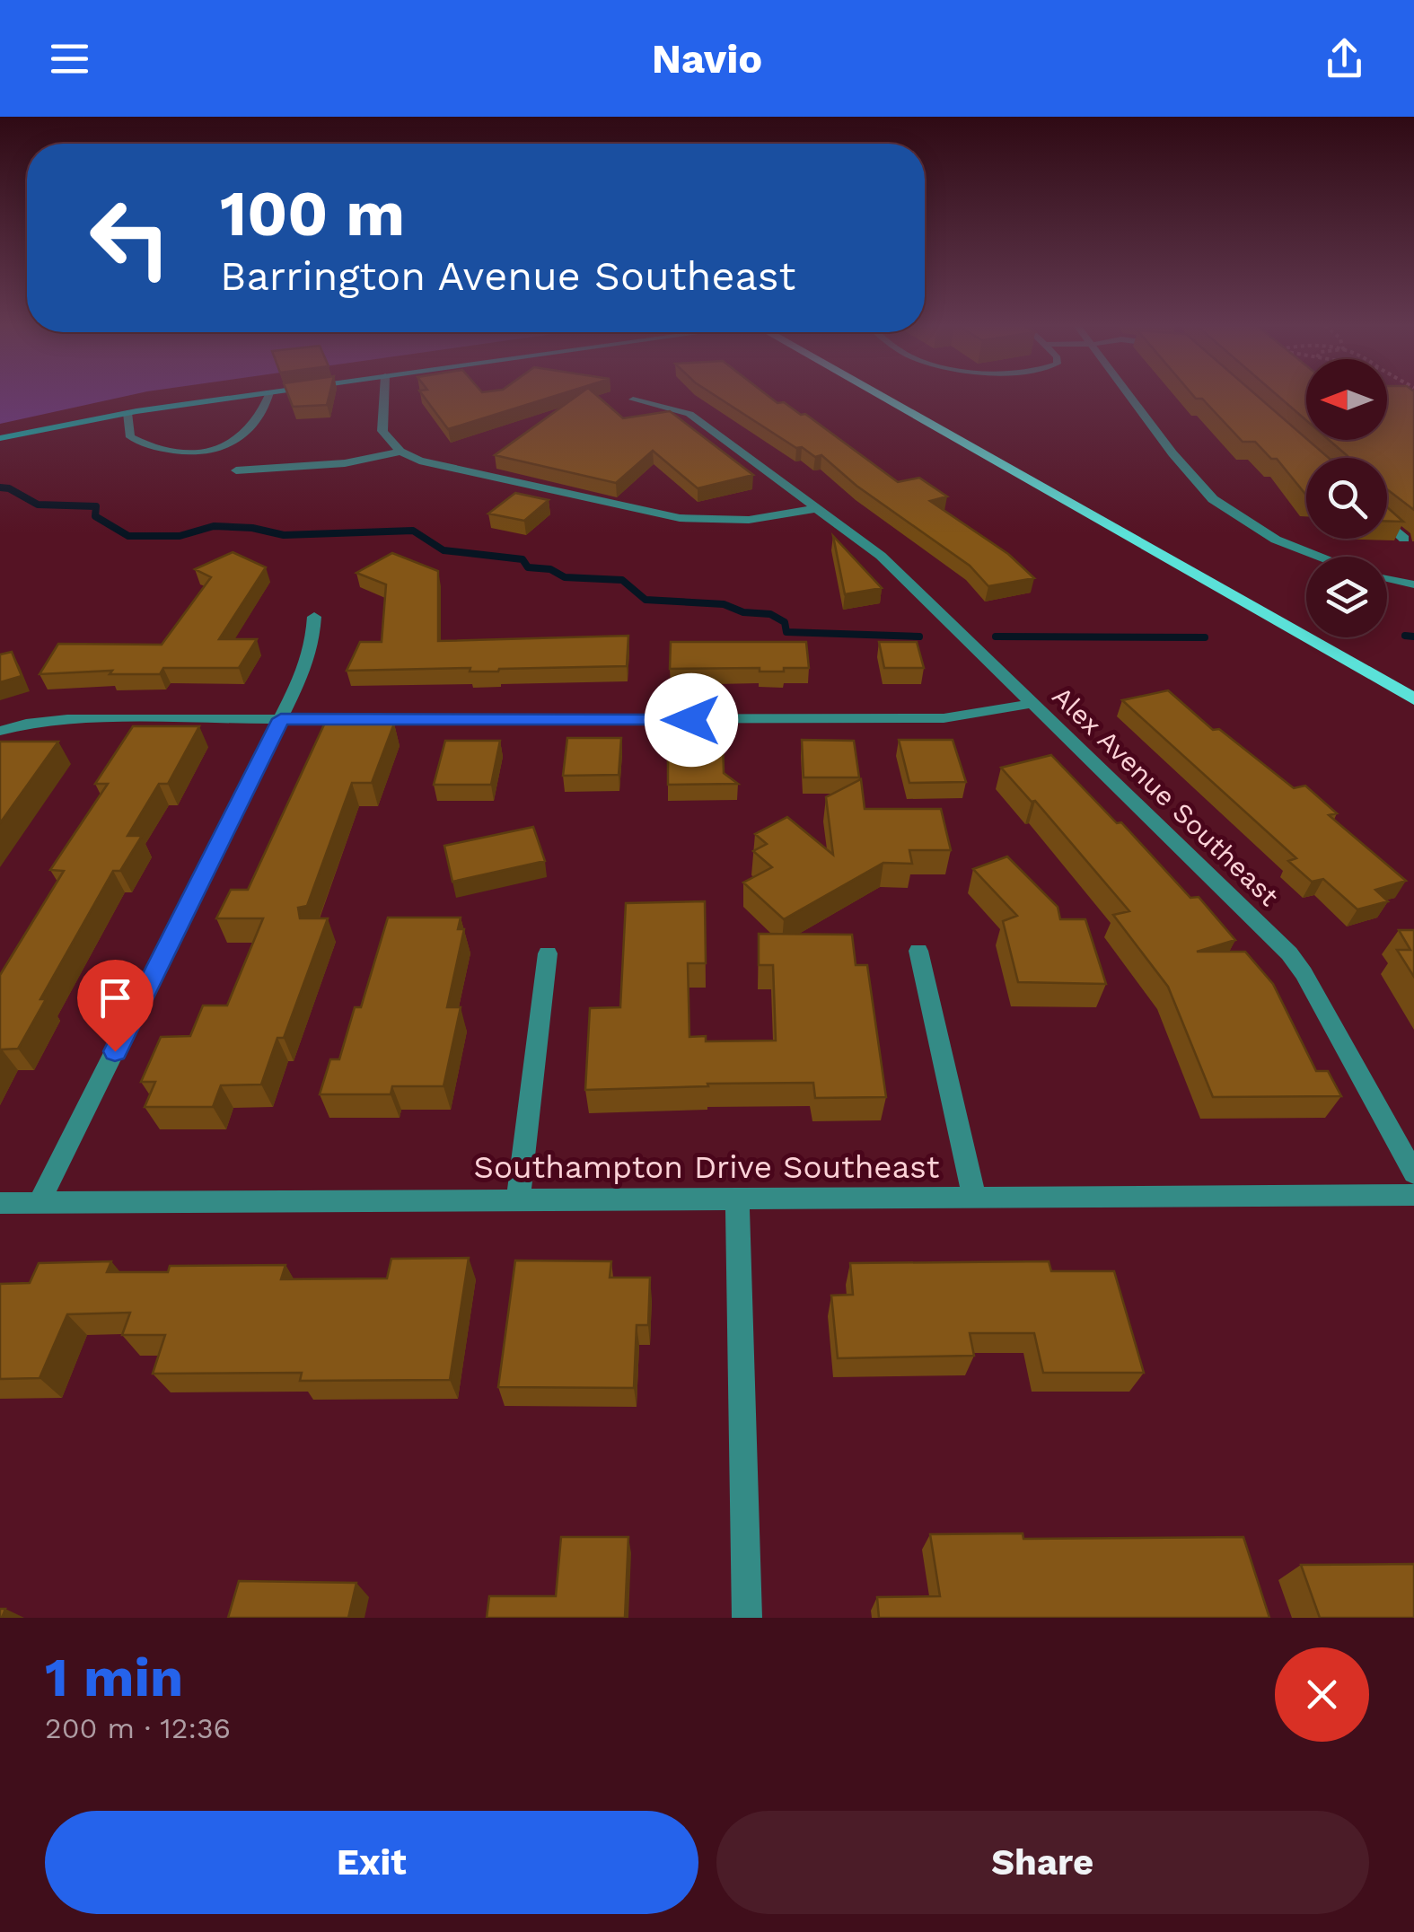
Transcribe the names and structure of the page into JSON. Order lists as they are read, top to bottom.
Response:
{
  "streets": {
    "street": ["Alex Avenue Southeast", "Southampton Drive Southeast"]
  },
  "north": "left",
  "page": {
    "header": "Navio",
    "turn": ["100 m", "Barrington Avenue Southeast"],
    "heading": ["1 min", "200 m · 12:36"],
    "buttons": ["Exit", "Share"]
  }
}
